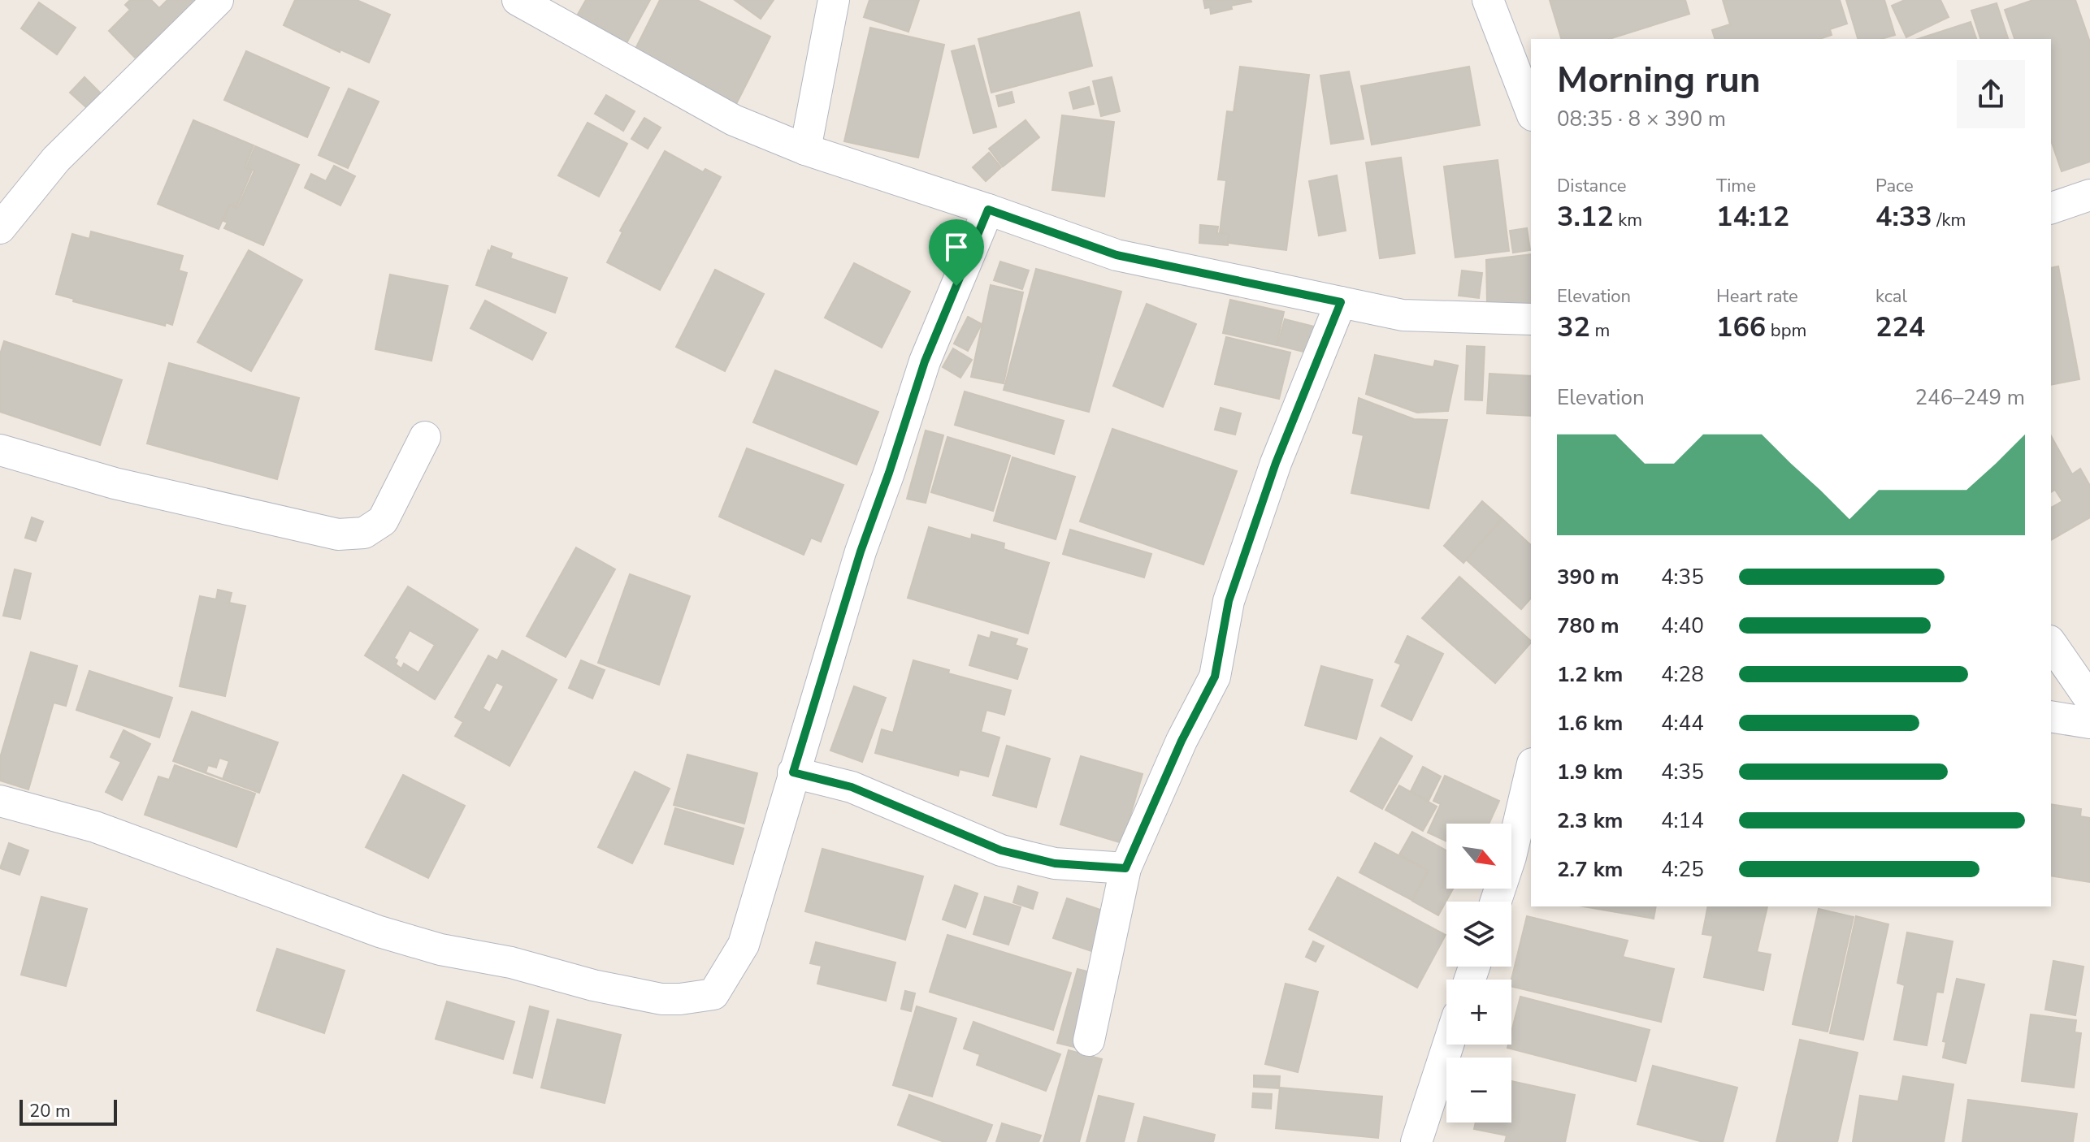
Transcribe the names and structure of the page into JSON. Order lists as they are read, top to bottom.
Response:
{
  "scale_bar": "20 m",
  "north": "bottom right",
  "page": {
    "heading": ["Morning run", "08:35 · 8 × 390 m"],
    "stats": [
      ["Distance", "3.12 km"],
      ["Time", "14:12"],
      ["Pace", "4:33 /km"],
      ["Elevation", "32 m"],
      ["Heart rate", "166 bpm"],
      ["kcal", "224"]
    ],
    "chart": ["Elevation", "246–249 m"],
    "list": [
      {
        "name": "390 m",
        "note": "4:35"
      },
      {
        "name": "780 m",
        "note": "4:40"
      },
      {
        "name": "1.2 km",
        "note": "4:28"
      },
      {
        "name": "1.6 km",
        "note": "4:44"
      },
      {
        "name": "1.9 km",
        "note": "4:35"
      },
      {
        "name": "2.3 km",
        "note": "4:14"
      },
      {
        "name": "2.7 km",
        "note": "4:25"
      }
    ],
    "map_buttons": ["+", "−"],
    "scale": "20 m"
  }
}
